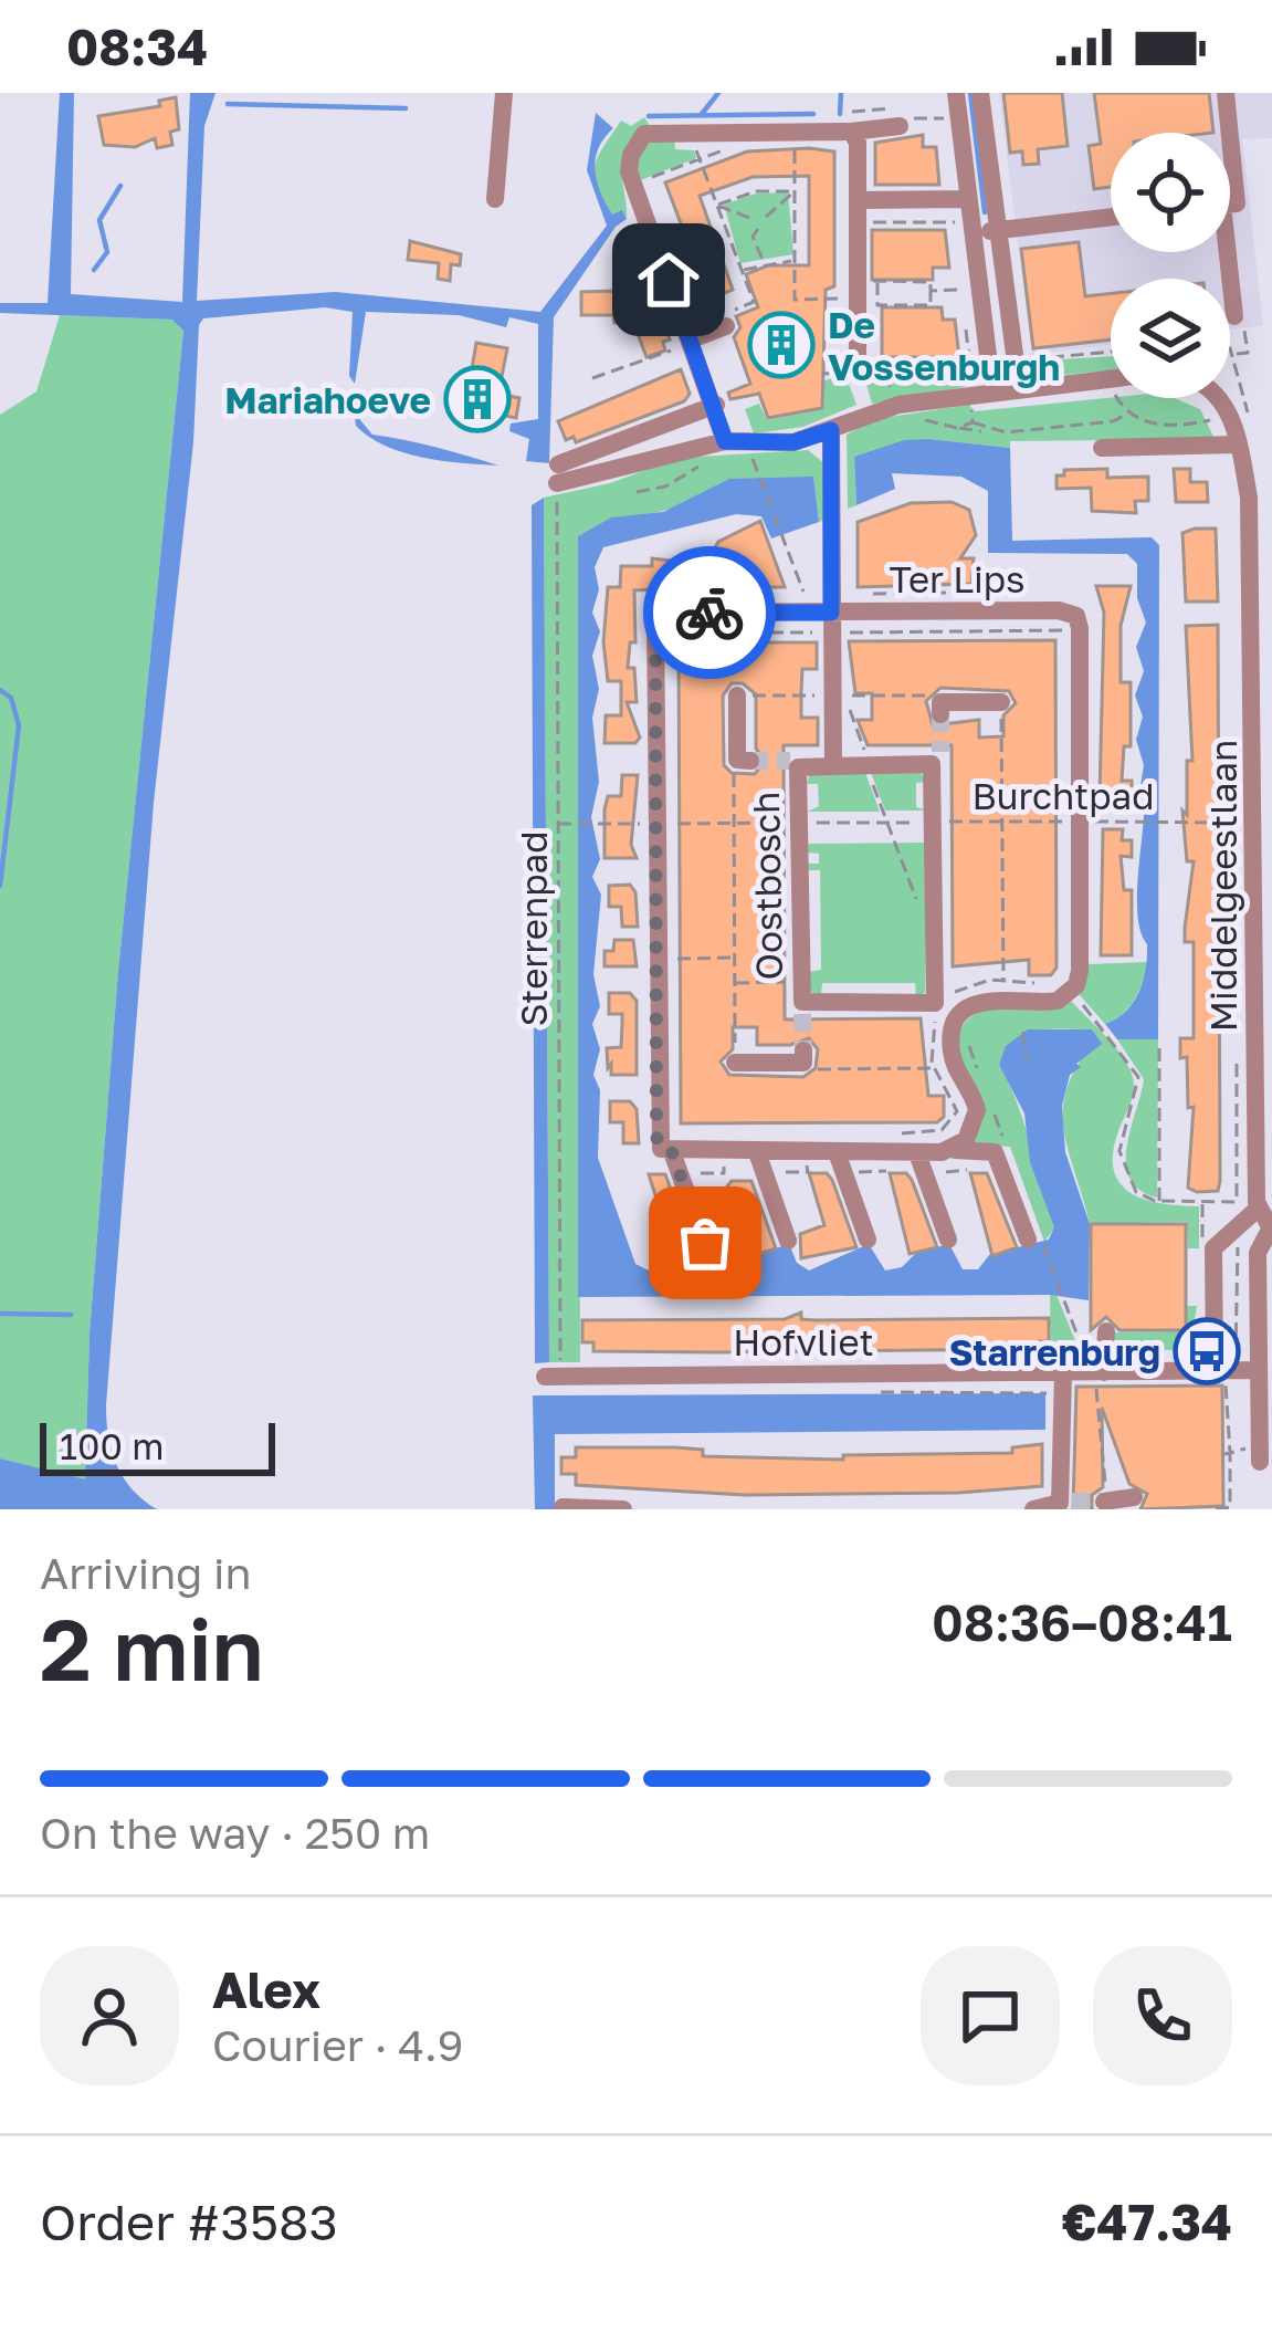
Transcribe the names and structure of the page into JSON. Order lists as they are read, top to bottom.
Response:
{
  "streets": {
    "street": [
      "Ter Lips",
      "Oostbosch",
      "Middelgeestlaan",
      "Hofvliet"
    ],
    "path": ["Burchtpad", "Sterrenpad"]
  },
  "crossings": [
    ["Ter Lips", "Oostbosch"],
    ["Burchtpad", "Oostbosch"],
    ["Burchtpad", "Middelgeestlaan"],
    ["Burchtpad", "Sterrenpad"],
    ["Sterrenpad", "Hofvliet"]
  ],
  "places": {
    "building": ["De Vossenburgh", "Mariahoeve"],
    "bus stop": ["Starrenburg"]
  },
  "scale_bar": "100 m",
  "page": {
    "status": "08:34",
    "scale": "100 m",
    "heading": ["2 min", "Arriving in", "08:36–08:41"],
    "panel": [
      "Alex",
      "Courier · 4.9",
      "Order #3583",
      "€47.34"
    ],
    "bar": "On the way · 250 m"
  }
}
